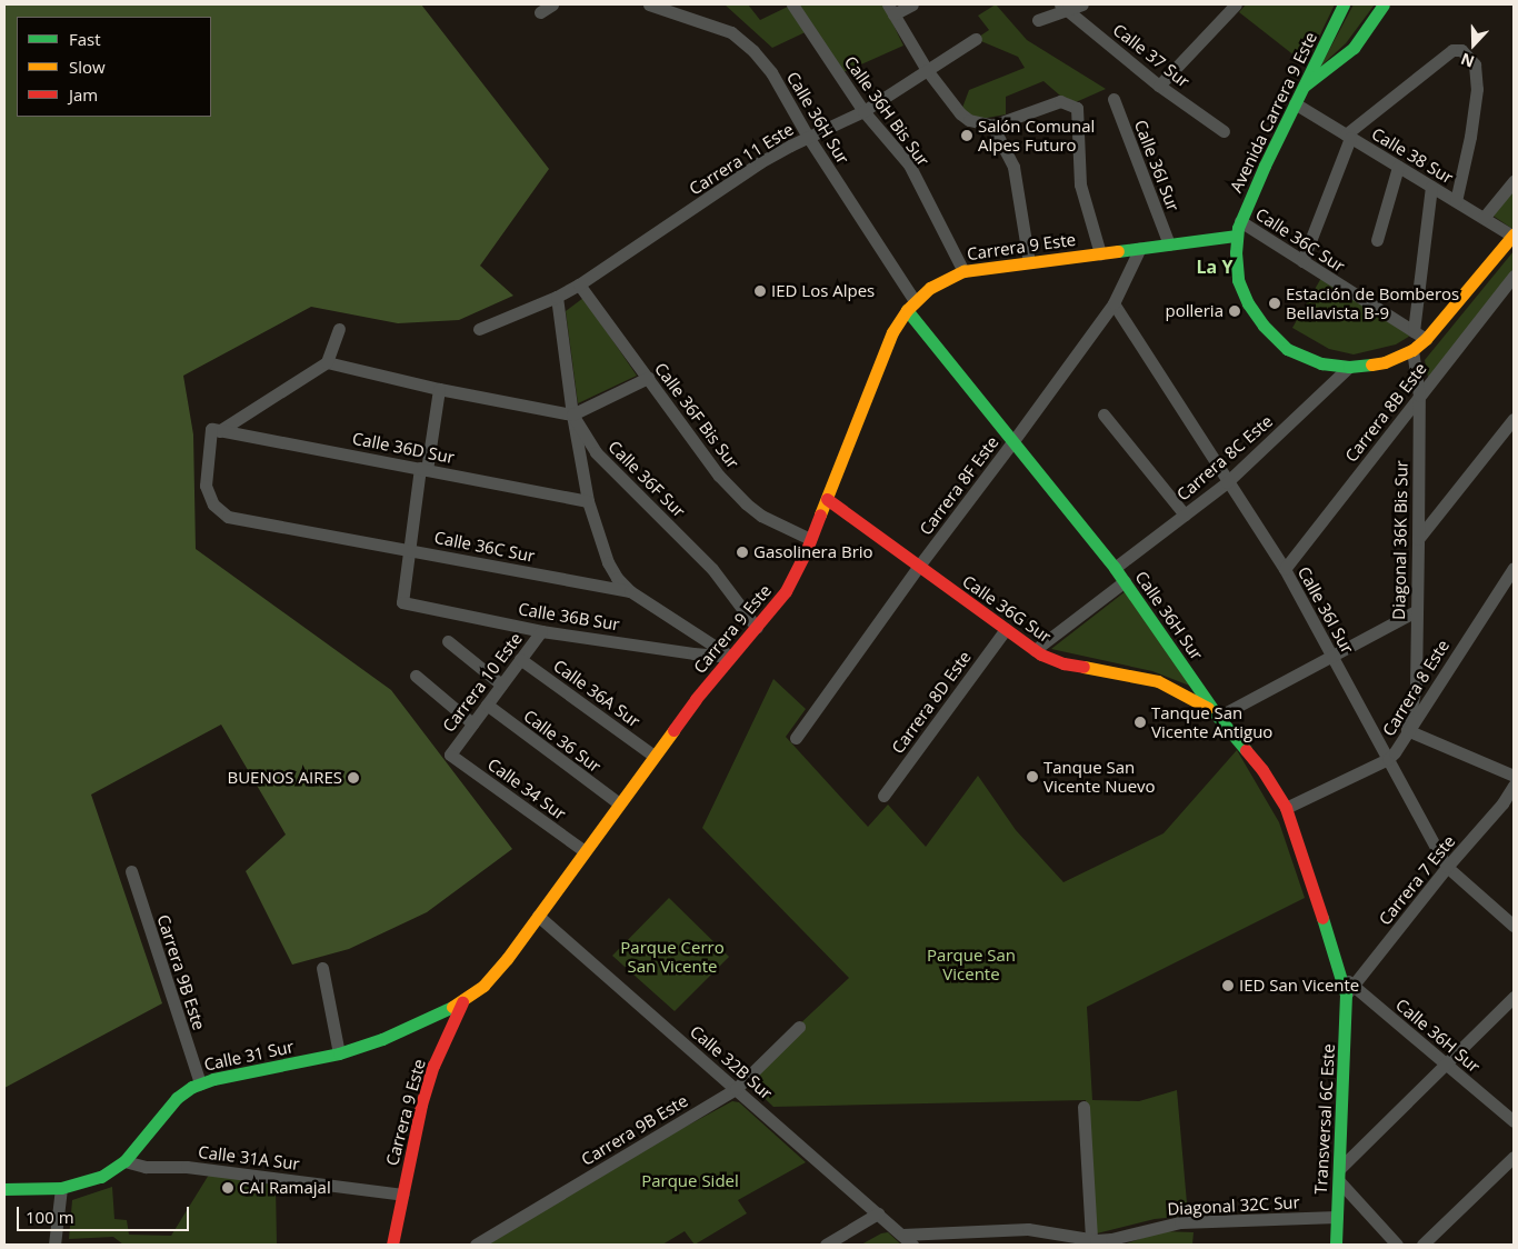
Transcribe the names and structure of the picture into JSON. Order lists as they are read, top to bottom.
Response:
{
  "streets": {
    "main road": [
      "Avenida Carrera 9 Este",
      "Calle 36H Sur",
      "Carrera 9 Este",
      "Calle 36G Sur",
      "Calle 31 Sur",
      "Transversal 6C Este"
    ],
    "street": [
      "Calle 37 Sur",
      "Calle 36H Bis Sur",
      "Calle 38 Sur",
      "Carrera 11 Este",
      "Calle 36I Sur",
      "Calle 36C Sur",
      "Carrera 8B Este",
      "Calle 36F Bis Sur",
      "Calle 36D Sur",
      "Carrera 8C Este",
      "Calle 36F Sur",
      "Carrera 8F Este",
      "Diagonal 36K Bis Sur",
      "Calle 36B Sur",
      "Carrera 10 Este",
      "Carrera 8 Este",
      "Calle 36A Sur",
      "Carrera 8D Este",
      "Calle 36 Sur",
      "Calle 34 Sur",
      "Carrera 7 Este",
      "Carrera 9B Este",
      "Calle 32B Sur",
      "Calle 31A Sur",
      "Diagonal 32C Sur"
    ]
  },
  "crossings": [
    ["Calle 36H Bis Sur", "Carrera 11 Este"],
    ["Calle 36H Bis Sur", "Carrera 9 Este"],
    ["Avenida Carrera 9 Este", "Calle 38 Sur"],
    ["Avenida Carrera 9 Este", "Calle 36C Sur"],
    ["Avenida Carrera 9 Este", "Carrera 9 Este"],
    ["Avenida Carrera 9 Este", "Carrera 8C Este"],
    ["Avenida Carrera 9 Este", "Diagonal 36K Bis Sur"],
    ["Calle 36H Sur", "Carrera 11 Este"],
    ["Calle 36H Sur", "Carrera 9 Este"],
    ["Calle 36H Sur", "Carrera 8C Este"],
    ["Calle 36H Sur", "Carrera 8F Este"],
    ["Calle 36H Sur", "Calle 36G Sur"],
    ["Calle 36H Sur", "Carrera 8 Este"],
    ["Calle 36H Sur", "Carrera 7 Este"],
    ["Calle 36H Sur", "Transversal 6C Este"],
    ["Carrera 11 Este", "Calle 36F Bis Sur"],
    ["Calle 36I Sur", "Carrera 9 Este"],
    ["Calle 36I Sur", "Carrera 8B Este"],
    ["Calle 36I Sur", "Carrera 8C Este"],
    ["Calle 36I Sur", "Carrera 8F Este"],
    ["Calle 36I Sur", "Carrera 8 Este"],
    ["Calle 36I Sur", "Carrera 7 Este"],
    ["Calle 36C Sur", "Carrera 9 Este"],
    ["Calle 36C Sur", "Calle 36D Sur"],
    ["Calle 36C Sur", "Calle 36B Sur"],
    ["Carrera 9 Este", "Calle 36F Bis Sur"],
    ["Carrera 9 Este", "Calle 36F Sur"],
    ["Carrera 9 Este", "Carrera 8F Este"],
    ["Carrera 9 Este", "Calle 36G Sur"],
    ["Carrera 9 Este", "Calle 36B Sur"],
    ["Carrera 9 Este", "Calle 36A Sur"],
    ["Carrera 9 Este", "Calle 36 Sur"],
    ["Carrera 9 Este", "Calle 34 Sur"],
    ["Carrera 9 Este", "Calle 31 Sur"],
    ["Carrera 9 Este", "Calle 32B Sur"],
    ["Carrera 9 Este", "Calle 31A Sur"],
    ["Carrera 8B Este", "Diagonal 36K Bis Sur"],
    ["Carrera 8F Este", "Calle 36G Sur"],
    ["Diagonal 36K Bis Sur", "Carrera 8 Este"],
    ["Calle 36G Sur", "Carrera 8D Este"],
    ["Calle 36B Sur", "Carrera 10 Este"],
    ["Carrera 10 Este", "Calle 36A Sur"],
    ["Carrera 10 Este", "Calle 36 Sur"],
    ["Carrera 10 Este", "Calle 34 Sur"],
    ["Carrera 7 Este", "Transversal 6C Este"],
    ["Carrera 9B Este", "Calle 31 Sur"],
    ["Carrera 9B Este", "Calle 32B Sur"],
    ["Calle 31 Sur", "Calle 31A Sur"],
    ["Calle 32B Sur", "Diagonal 32C Sur"],
    ["Transversal 6C Este", "Diagonal 32C Sur"]
  ],
  "districts": ["La Y"],
  "parks": ["Parque Cerro San Vicente", "Parque San Vicente", "Parque Sidel"],
  "places": [
    "Salón Comunal Alpes Futuro",
    "IED Los Alpes",
    "Estación de Bomberos Bellavista B-9",
    "polleria",
    "Gasolinera Brio",
    "Tanque San Vicente Antiguo",
    "Tanque San Vicente Nuevo",
    "BUENOS AIRES",
    "IED San Vicente",
    "CAI Ramajal"
  ],
  "legend": ["Fast", "Slow", "Jam"],
  "scale_bar": "100 m",
  "north": "bottom"
}
